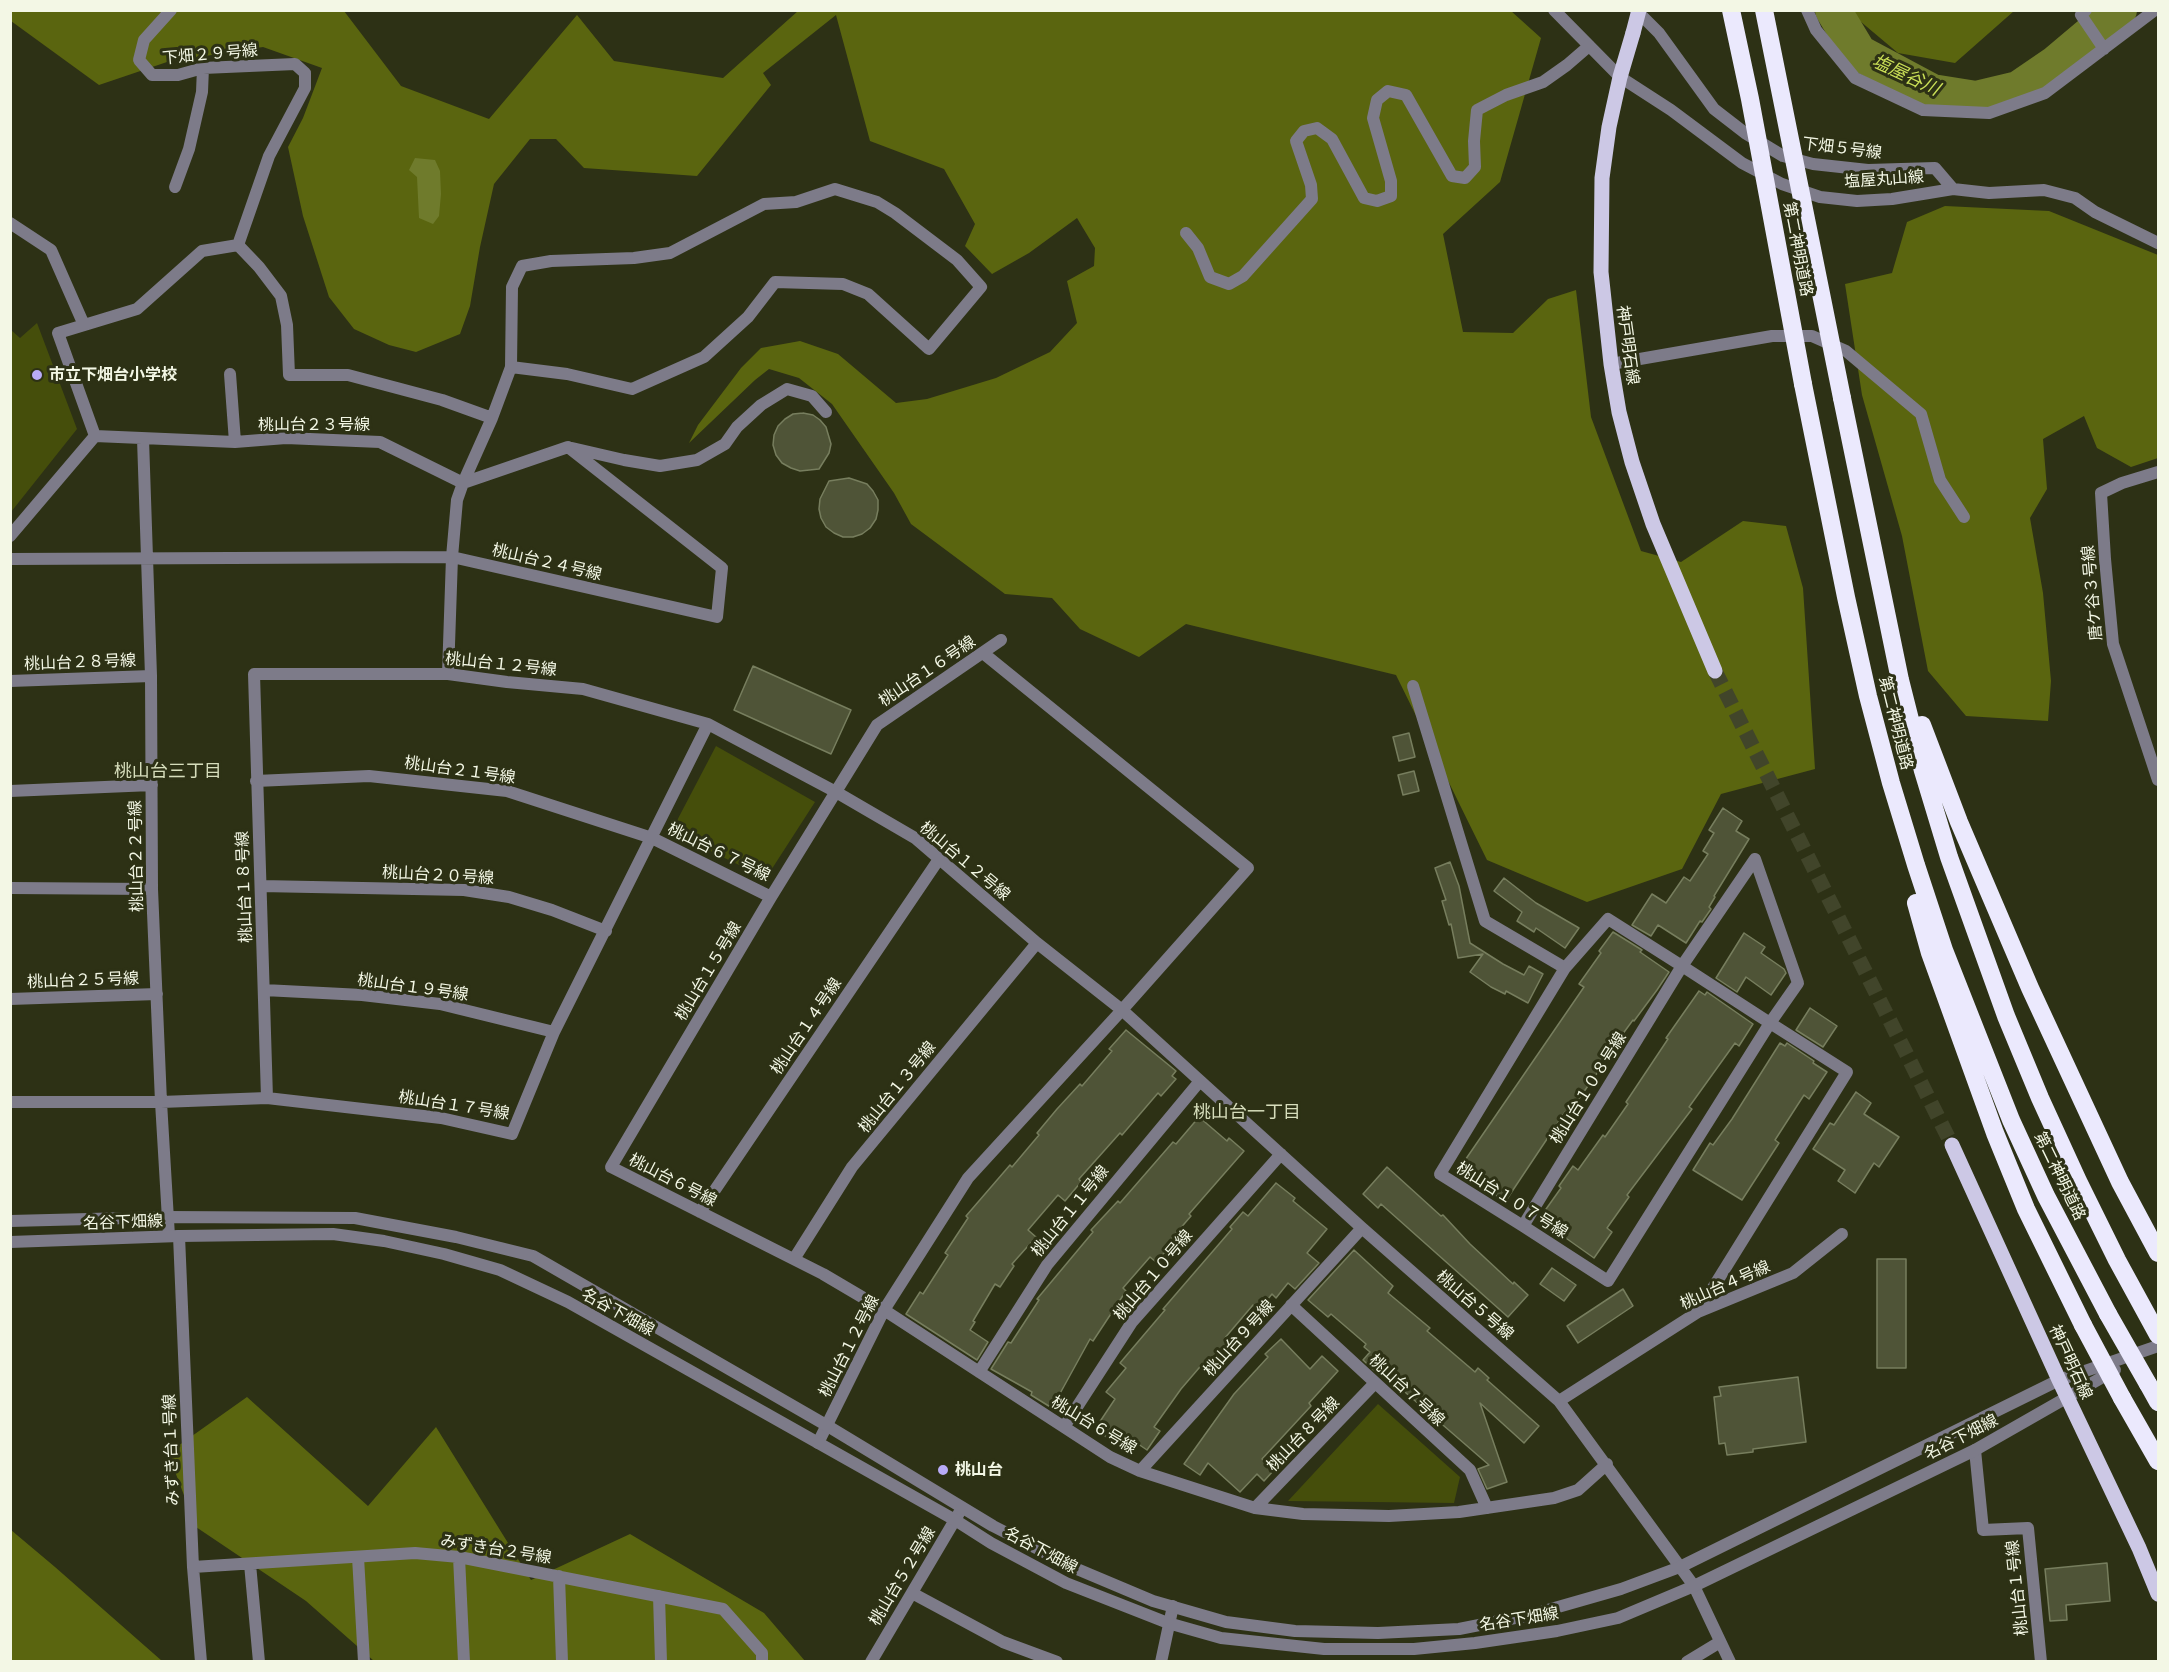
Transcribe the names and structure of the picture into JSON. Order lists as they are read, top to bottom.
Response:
{
  "streets": {
    "highway": ["第二神明道路"],
    "main road": ["神戸明石線"],
    "street": [
      "下畑２９号線",
      "下畑５号線",
      "塩屋丸山線",
      "桃山台２３号線",
      "桃山台２４号線",
      "唐ケ谷３号線",
      "桃山台２８号線",
      "桃山台１２号線",
      "桃山台１６号線",
      "桃山台２１号線",
      "桃山台６７号線",
      "桃山台２２号線",
      "桃山台２０号線",
      "桃山台１８号線",
      "桃山台１５号線",
      "桃山台２５号線",
      "桃山台１９号線",
      "桃山台１４号線",
      "桃山台１３号線",
      "桃山台１０８号線",
      "桃山台１７号線",
      "桃山台６号線",
      "桃山台１０７号線",
      "桃山台１１号線",
      "名谷下畑線",
      "桃山台１０号線",
      "桃山台４号線",
      "桃山台５号線",
      "桃山台９号線",
      "桃山台７号線",
      "桃山台８号線",
      "みずき台１号線",
      "みずき台２号線",
      "桃山台５２号線",
      "桃山台１号線"
    ]
  },
  "crossings": [
    ["下畑５号線", "塩屋丸山線"],
    ["下畑５号線", "神戸明石線"],
    ["塩屋丸山線", "神戸明石線"],
    ["第二神明道路", "名谷下畑線"],
    ["神戸明石線", "名谷下畑線"],
    ["桃山台２３号線", "桃山台２２号線"],
    ["桃山台２４号線", "桃山台２２号線"],
    ["桃山台２８号線", "桃山台２２号線"],
    ["桃山台１２号線", "桃山台１６号線"],
    ["桃山台１２号線", "桃山台１８号線"],
    ["桃山台１２号線", "桃山台１５号線"],
    ["桃山台１２号線", "桃山台１４号線"],
    ["桃山台１２号線", "桃山台１３号線"],
    ["桃山台１２号線", "桃山台１７号線"],
    ["桃山台１２号線", "桃山台６号線"],
    ["桃山台１２号線", "名谷下畑線"],
    ["桃山台１２号線", "桃山台５号線"],
    ["桃山台１６号線", "桃山台１５号線"],
    ["桃山台２１号線", "桃山台６７号線"],
    ["桃山台２１号線", "桃山台１８号線"],
    ["桃山台２１号線", "桃山台１７号線"],
    ["桃山台６７号線", "桃山台１５号線"],
    ["桃山台６７号線", "桃山台１７号線"],
    ["桃山台２２号線", "桃山台２５号線"],
    ["桃山台２２号線", "桃山台１７号線"],
    ["桃山台２２号線", "名谷下畑線"],
    ["桃山台２２号線", "みずき台１号線"],
    ["桃山台２０号線", "桃山台１８号線"],
    ["桃山台２０号線", "桃山台１７号線"],
    ["桃山台１８号線", "桃山台１９号線"],
    ["桃山台１８号線", "桃山台１７号線"],
    ["桃山台１５号線", "桃山台６号線"],
    ["桃山台１９号線", "桃山台１７号線"],
    ["桃山台１４号線", "桃山台６号線"],
    ["桃山台１３号線", "桃山台６号線"],
    ["桃山台１０８号線", "桃山台１０７号線"],
    ["桃山台６号線", "桃山台１１号線"],
    ["桃山台６号線", "桃山台１０号線"],
    ["桃山台６号線", "桃山台５号線"],
    ["桃山台６号線", "桃山台９号線"],
    ["桃山台６号線", "桃山台７号線"],
    ["桃山台６号線", "桃山台８号線"],
    ["桃山台１０７号線", "桃山台４号線"],
    ["桃山台１１号線", "桃山台５号線"],
    ["名谷下畑線", "桃山台５号線"],
    ["名谷下畑線", "みずき台１号線"],
    ["名谷下畑線", "桃山台５２号線"],
    ["名谷下畑線", "桃山台１号線"],
    ["桃山台１０号線", "桃山台５号線"],
    ["桃山台４号線", "桃山台５号線"],
    ["桃山台５号線", "桃山台９号線"],
    ["桃山台９号線", "桃山台７号線"],
    ["桃山台７号線", "桃山台８号線"],
    ["みずき台１号線", "みずき台２号線"]
  ],
  "districts": ["桃山台三丁目", "桃山台一丁目"],
  "water": ["塩屋谷川"],
  "places": ["市立下畑台小学校", "桃山台"]
}
